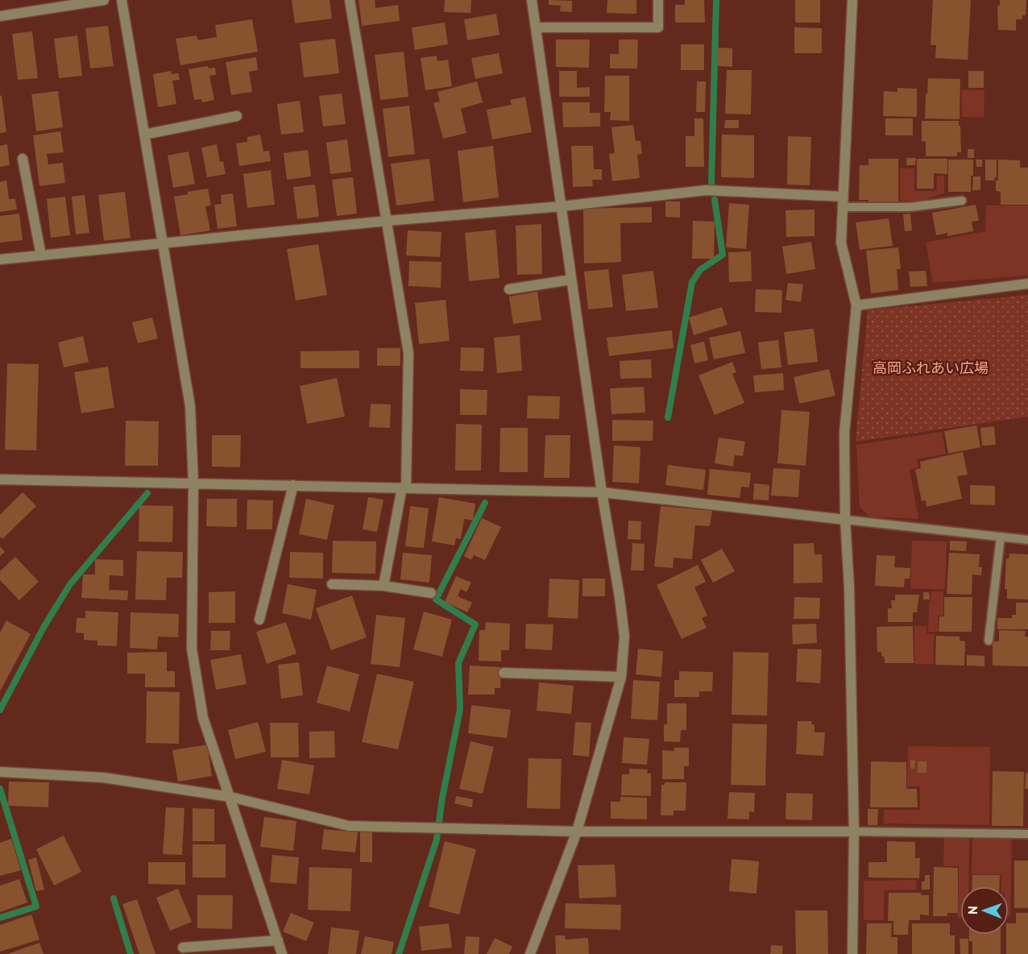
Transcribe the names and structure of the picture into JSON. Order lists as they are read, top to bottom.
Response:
{
  "parks": ["高岡ふれあい広場"],
  "north": "left"
}
